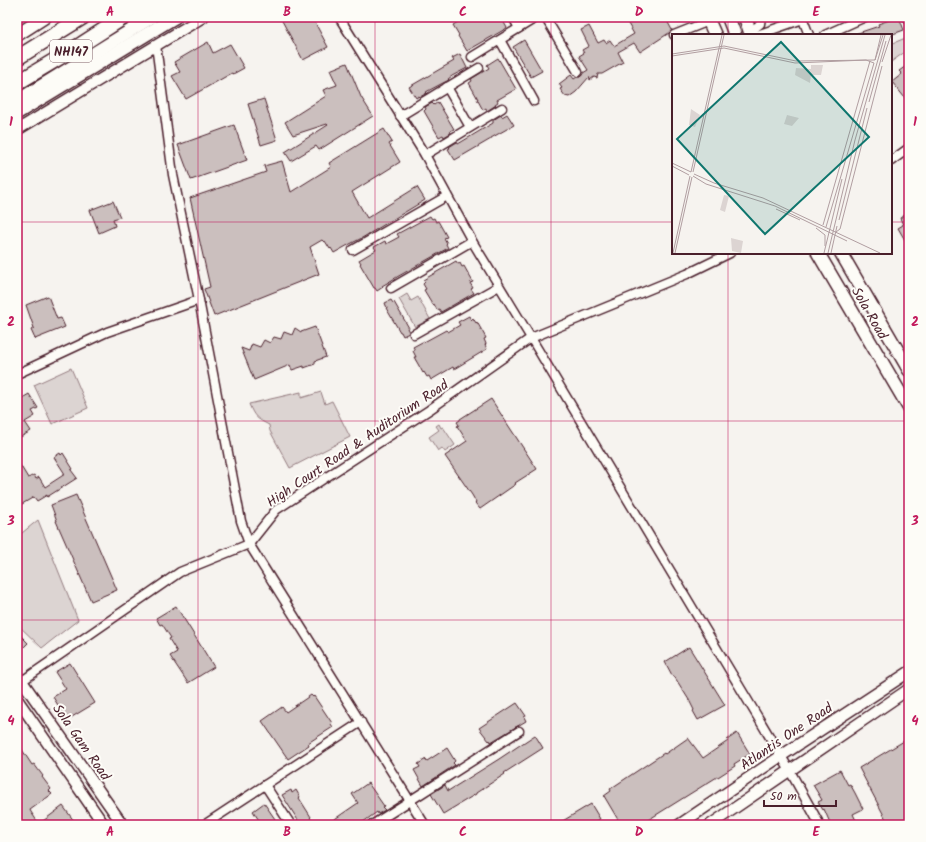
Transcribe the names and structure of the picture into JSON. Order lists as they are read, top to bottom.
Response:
{
  "streets": {
    "highway": ["NH147"],
    "main road": ["Sola Road"],
    "street": ["High Court Road & Auditorium Road", "Atlantis One Road", "Sola Gam Road"]
  },
  "crossings": [
    ["High Court Road & Auditorium Road", "Sola Gam Road"]
  ],
  "scale_bar": "50 m",
  "grid": {
    "columns": [
      "A",
      "B",
      "C",
      "D",
      "E"
    ],
    "rows": [
      "1",
      "2",
      "3",
      "4"
    ]
  }
}
